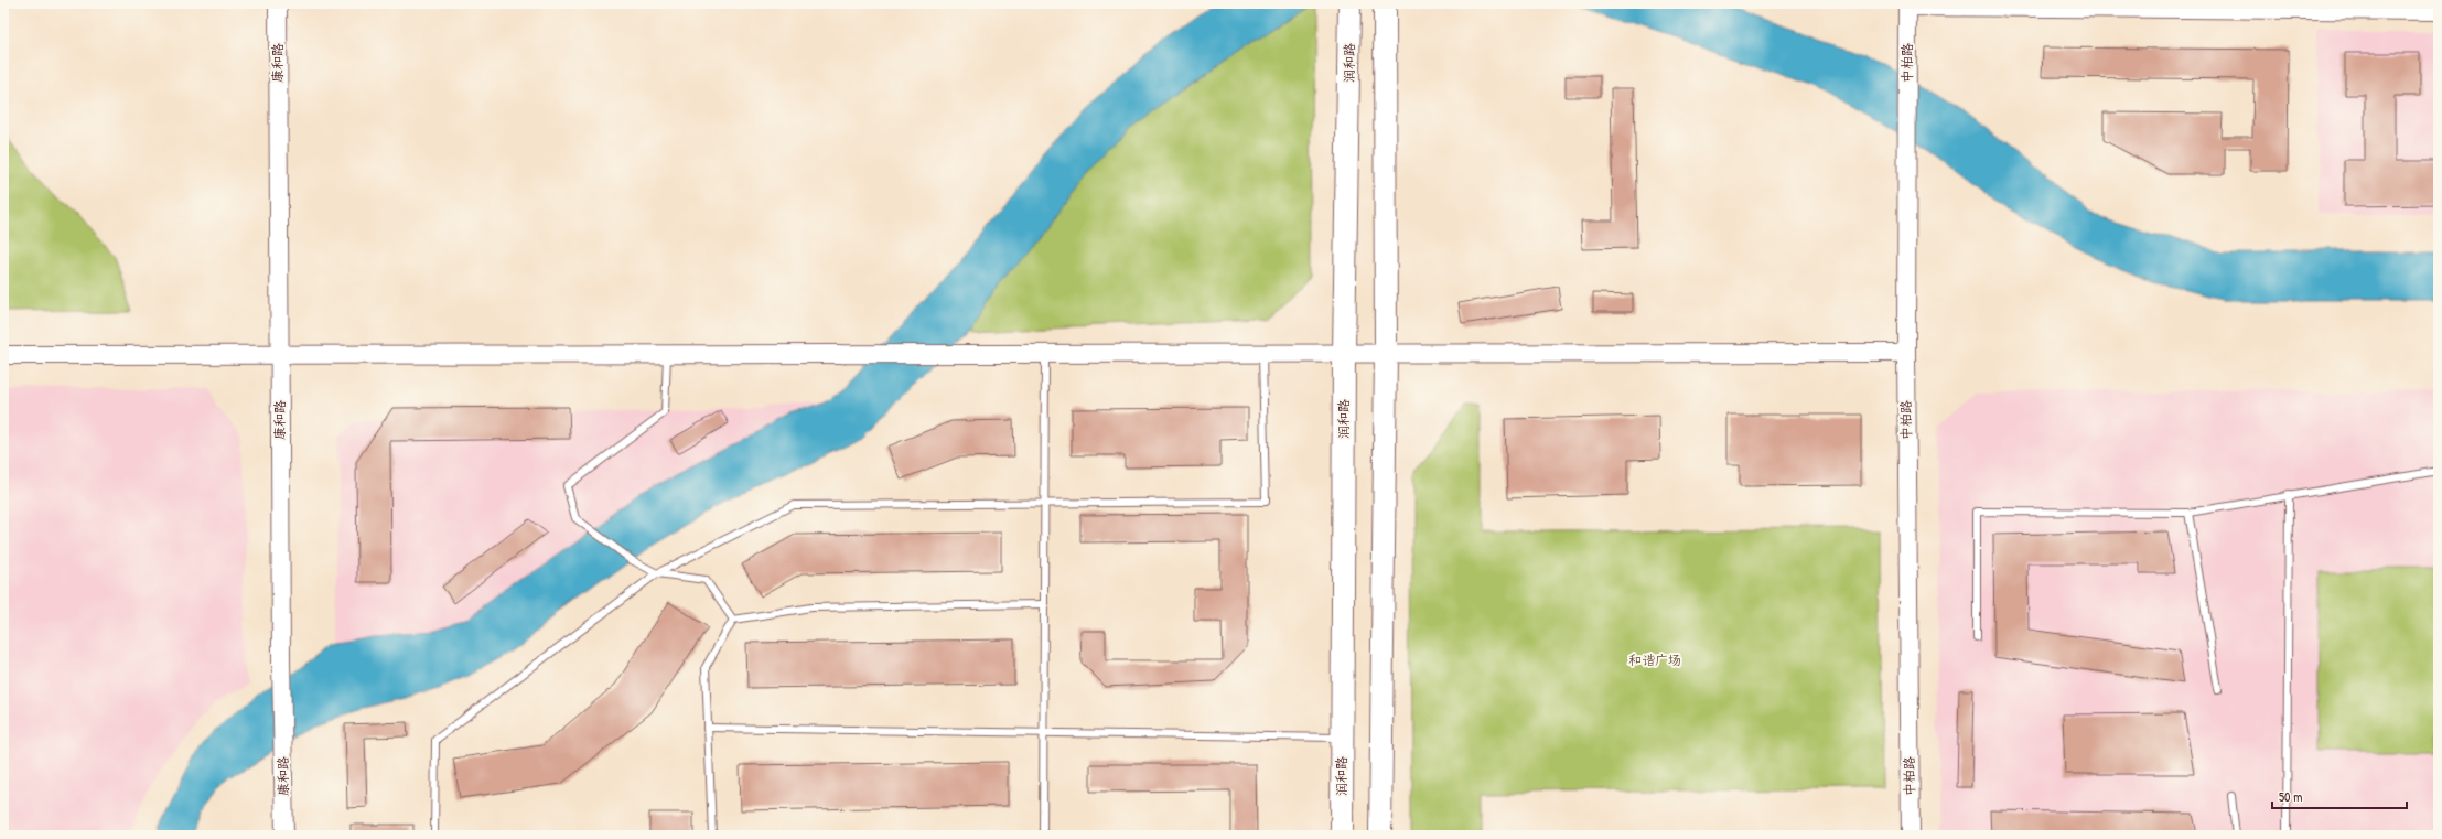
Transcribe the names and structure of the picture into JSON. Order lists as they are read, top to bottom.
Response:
{
  "streets": {
    "main road": ["润和路"],
    "street": ["康和路", "中柏路"]
  },
  "parks": ["和谐广场"],
  "scale_bar": "50 m"
}
